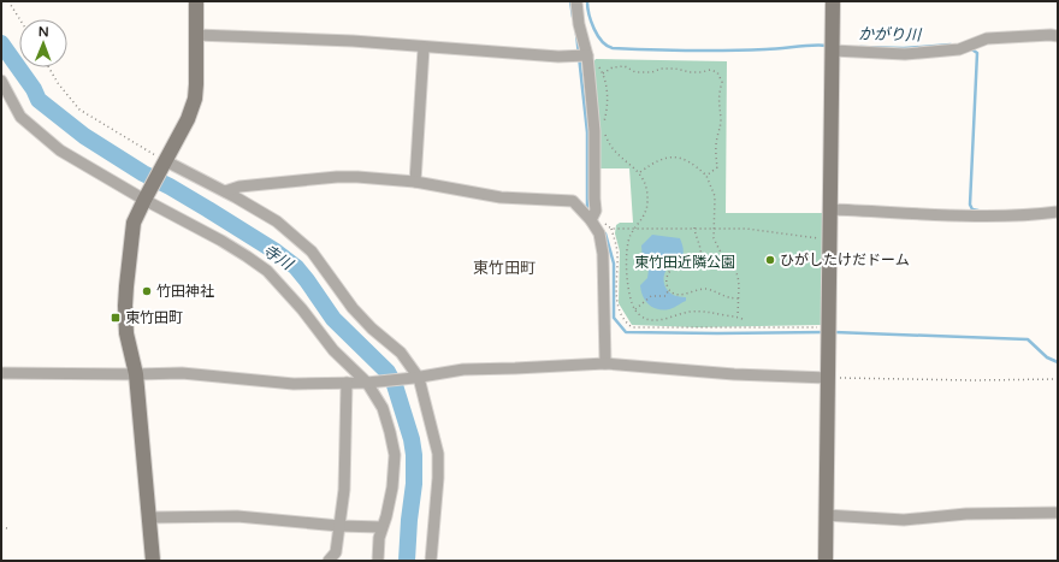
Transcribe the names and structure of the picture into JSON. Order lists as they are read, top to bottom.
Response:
{
  "districts": ["東竹田町"],
  "water": ["かがり川", "寺川"],
  "parks": ["東竹田近隣公園"],
  "places": {
    "other": ["ひがしたけだドーム", "竹田神社"],
    "transit": ["東竹田町"]
  },
  "north": "top"
}
